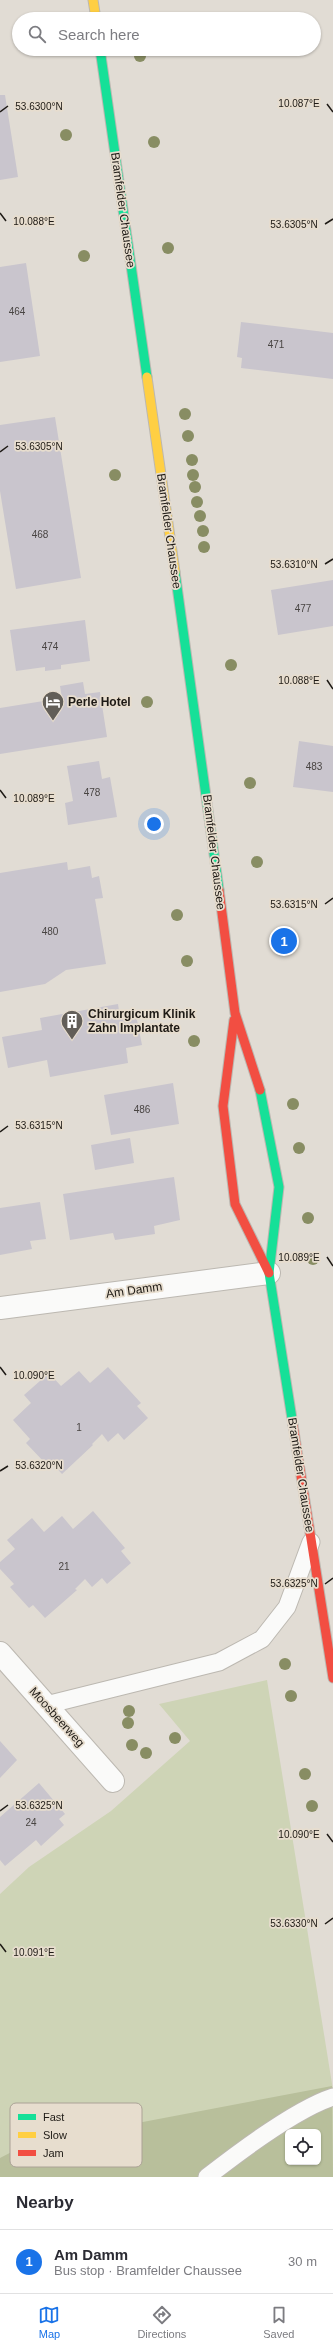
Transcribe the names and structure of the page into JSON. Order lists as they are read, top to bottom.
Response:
{
  "streets": {
    "main road": ["Bramfelder Chaussee"],
    "street": ["Am Damm", "Moosbeerweg"]
  },
  "crossings": [
    ["Bramfelder Chaussee", "Am Damm"]
  ],
  "places": {
    "hotel": ["Perle Hotel"],
    "building": ["Chirurgicum Klinik Zahn Implantate"]
  },
  "house_numbers": [
    "464",
    "471",
    "468",
    "477",
    "474",
    "483",
    "478",
    "480",
    "486",
    "1",
    "21",
    "24"
  ],
  "legend": ["Fast", "Slow", "Jam"],
  "page": {
    "search": "Search here",
    "pins": "1",
    "heading": "Nearby",
    "list": [
      {
        "mark": "1",
        "name": "Am Damm",
        "note": "Bus stop · Bramfelder Chaussee",
        "value": "30 m"
      }
    ],
    "nav": ["Map", "Directions", "Saved"]
  },
  "coordinates": [
    "10.087°E",
    "53.6300°N",
    "10.088°E",
    "53.6305°N",
    "53.6310°N",
    "10.089°E",
    "53.6315°N",
    "10.090°E",
    "53.6320°N",
    "53.6325°N",
    "53.6330°N",
    "10.091°E"
  ]
}
